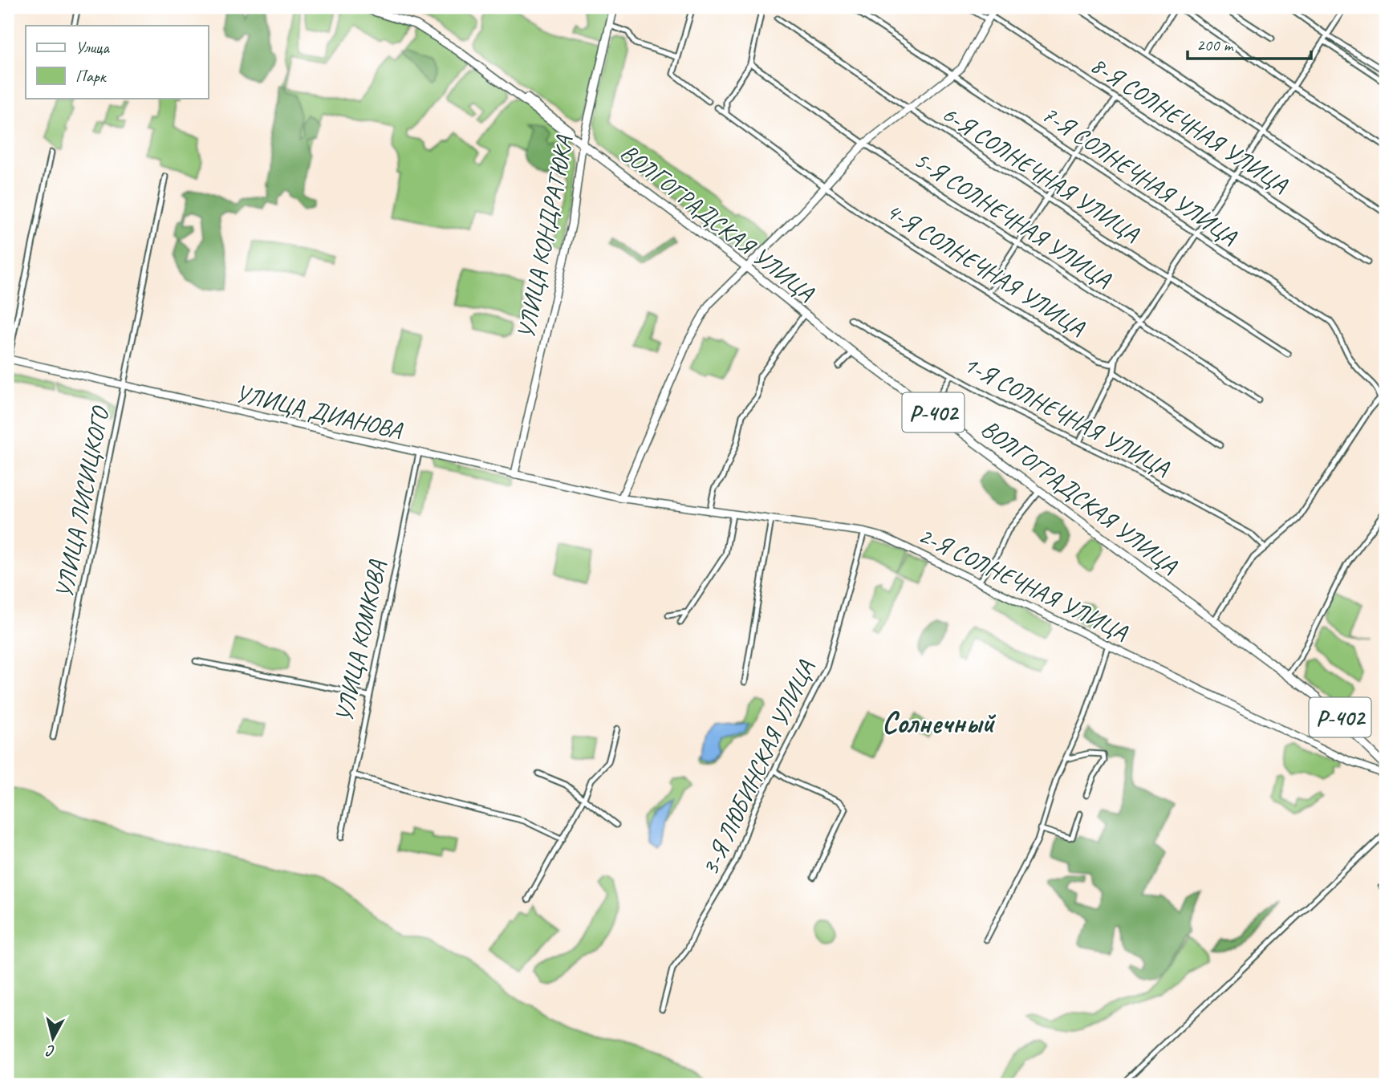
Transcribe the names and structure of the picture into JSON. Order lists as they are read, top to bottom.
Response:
{
  "streets": {
    "main road": [
      "ВОЛГОГРАДСКАЯ УЛИЦА",
      "УЛИЦА КОНДРАТЮКА",
      "УЛИЦА ДИАНОВА",
      "Р-402",
      "2-Я СОЛНЕЧНАЯ УЛИЦА"
    ],
    "street": [
      "8-Я СОЛНЕЧНАЯ УЛИЦА",
      "6-Я СОЛНЕЧНАЯ УЛИЦА",
      "7-Я СОЛНЕЧНАЯ УЛИЦА",
      "5-Я СОЛНЕЧНАЯ УЛИЦА",
      "4-Я СОЛНЕЧНАЯ УЛИЦА",
      "1-Я СОЛНЕЧНАЯ УЛИЦА",
      "УЛИЦА ЛИСИЦКОГО",
      "УЛИЦА КОМКОВА",
      "3-Я ЛЮБИНСКАЯ УЛИЦА"
    ]
  },
  "crossings": [
    ["7-Я СОЛНЕЧНАЯ УЛИЦА", "1-Я СОЛНЕЧНАЯ УЛИЦА"],
    ["ВОЛГОГРАДСКАЯ УЛИЦА", "УЛИЦА КОНДРАТЮКА"],
    ["УЛИЦА КОНДРАТЮКА", "УЛИЦА ДИАНОВА"],
    ["УЛИЦА ДИАНОВА", "УЛИЦА ЛИСИЦКОГО"],
    ["УЛИЦА ДИАНОВА", "2-Я СОЛНЕЧНАЯ УЛИЦА"],
    ["УЛИЦА ДИАНОВА", "УЛИЦА КОМКОВА"],
    ["2-Я СОЛНЕЧНАЯ УЛИЦА", "3-Я ЛЮБИНСКАЯ УЛИЦА"]
  ],
  "districts": ["Солнечный"],
  "legend": ["Улица", "Парк"],
  "scale_bar": "200 m",
  "north": "bottom"
}
